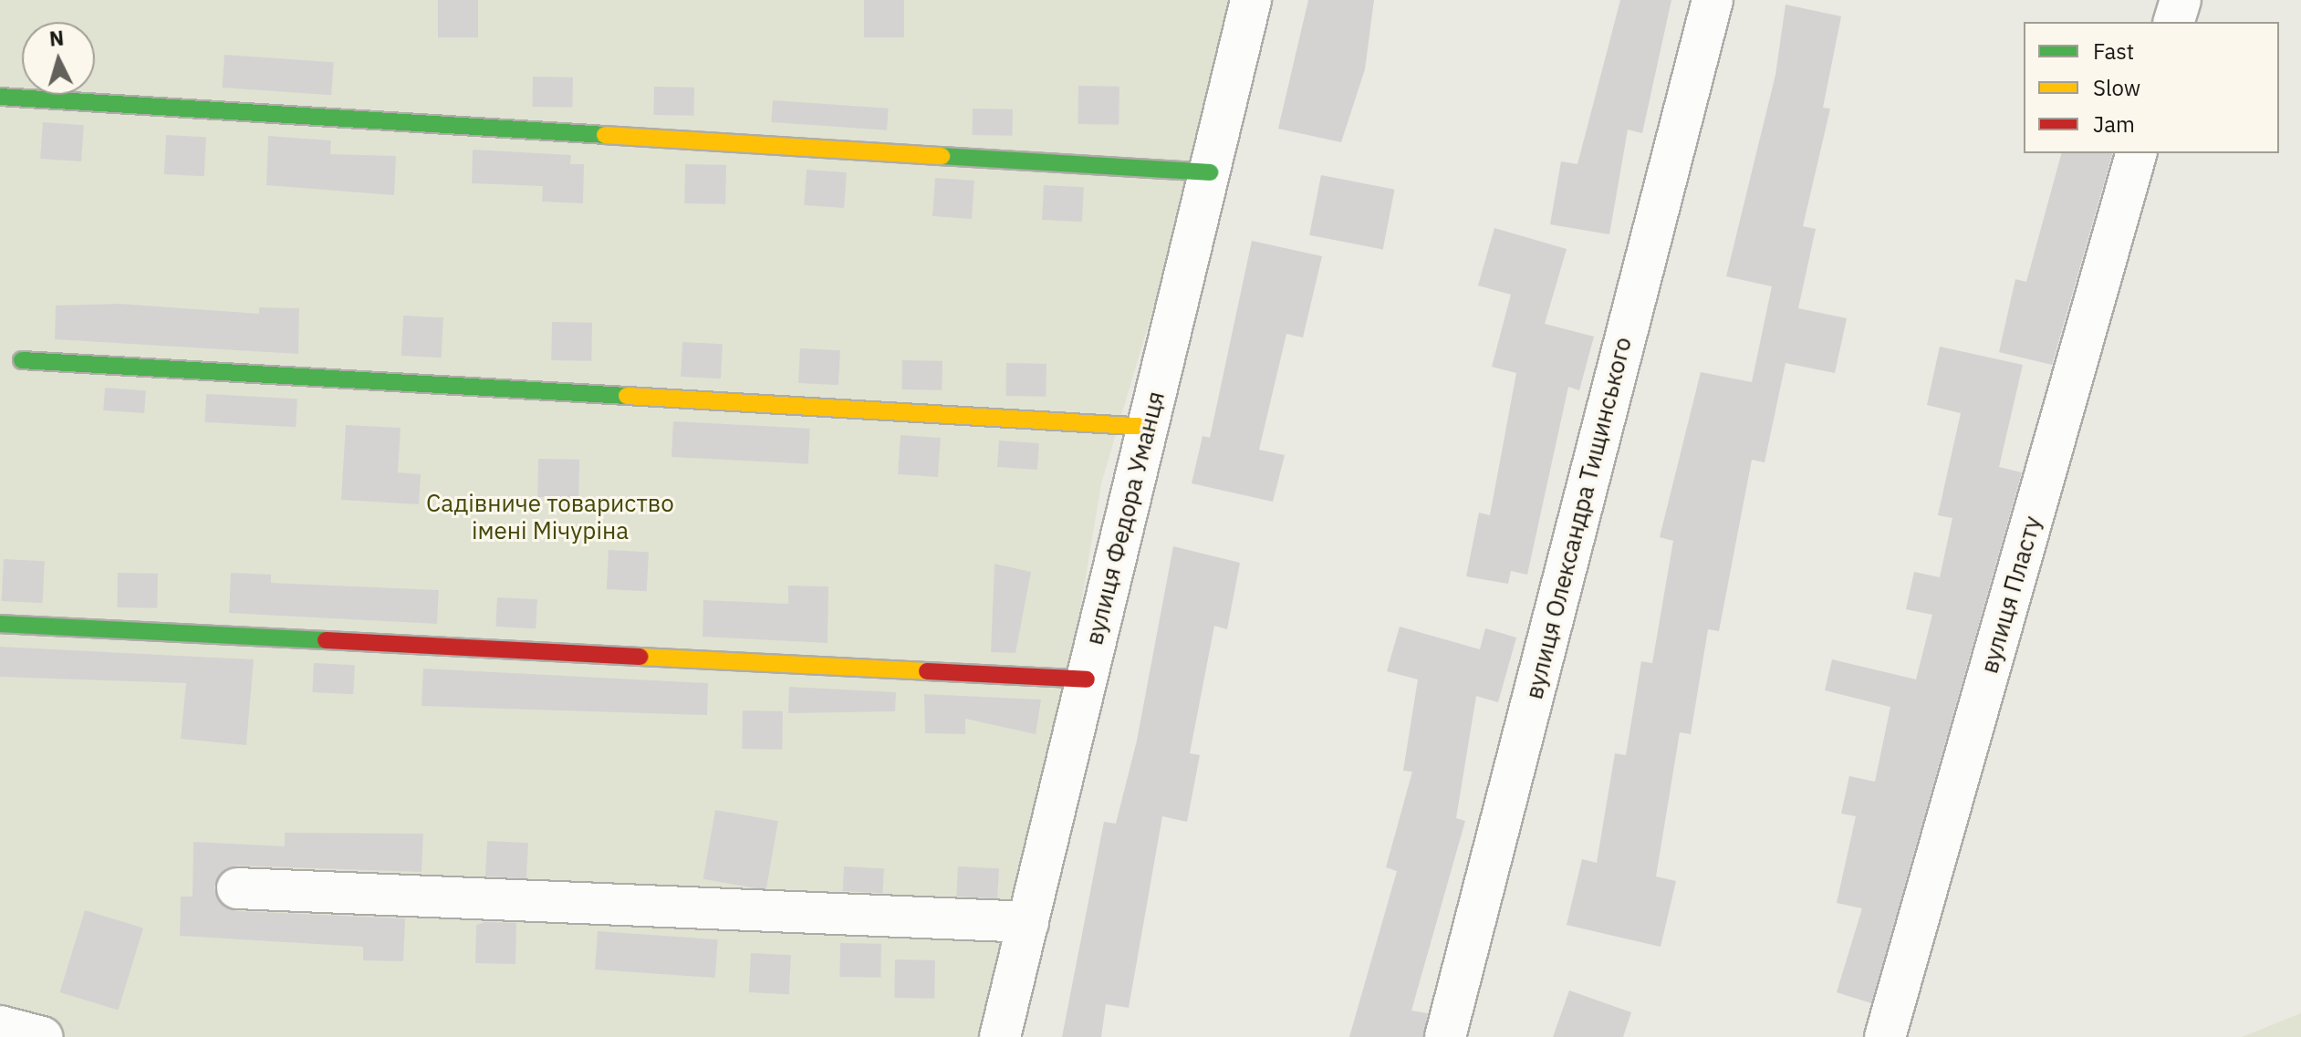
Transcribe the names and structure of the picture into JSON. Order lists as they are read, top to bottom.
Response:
{
  "streets": {
    "street": ["вулиця Федора Уманця", "вулиця Олександра Тищинського", "вулиця Пласту"]
  },
  "parks": ["Садівниче товариство імені Мічуріна"],
  "legend": ["Fast", "Slow", "Jam"],
  "north": "top"
}
